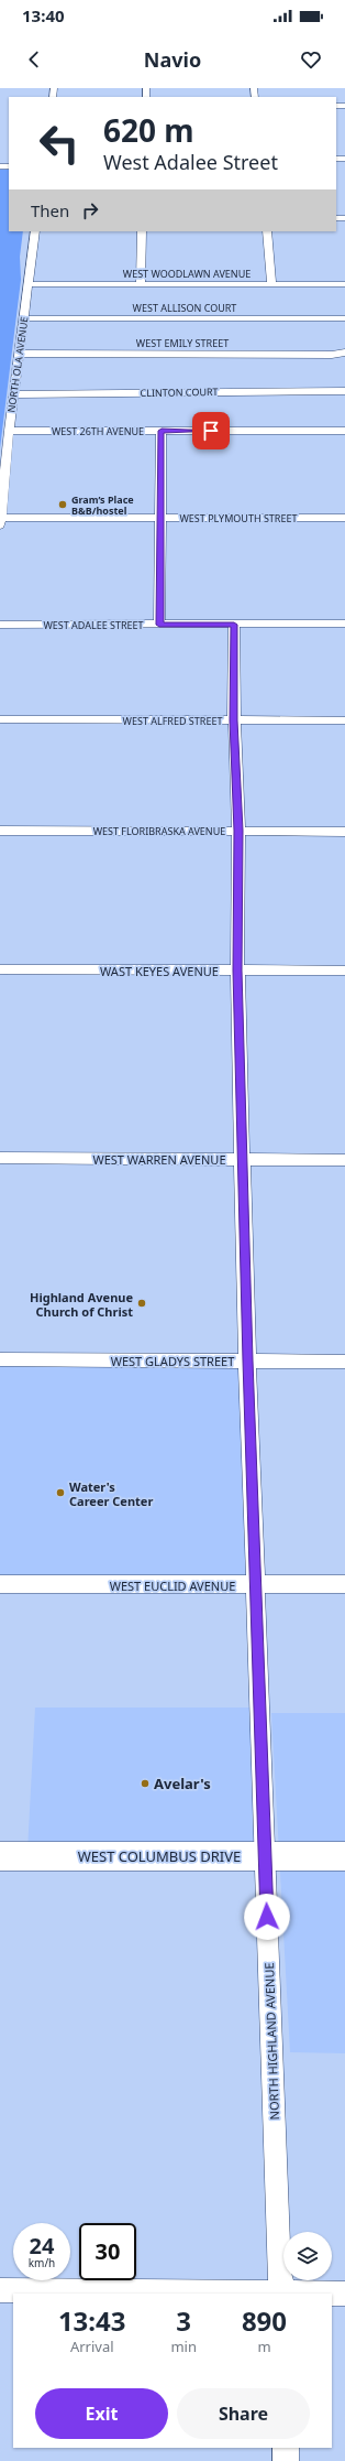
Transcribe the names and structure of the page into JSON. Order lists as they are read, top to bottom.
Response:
{
  "streets": {
    "main road": ["WEST COLUMBUS DRIVE"],
    "street": [
      "WEST WOODLAWN AVENUE",
      "WEST ALLISON COURT",
      "WEST EMILY STREET",
      "NORTH OLA AVENUE",
      "CLINTON COURT",
      "WEST 26TH AVENUE",
      "WEST PLYMOUTH STREET",
      "WEST ADALEE STREET",
      "WEST ALFRED STREET",
      "WEST FLORIBRASKA AVENUE",
      "WAST KEYES AVENUE",
      "WEST WARREN AVENUE",
      "WEST GLADYS STREET",
      "WEST EUCLID AVENUE",
      "NORTH HIGHLAND AVENUE"
    ]
  },
  "crossings": [
    ["WEST WOODLAWN AVENUE", "NORTH OLA AVENUE"],
    ["WEST ALLISON COURT", "NORTH OLA AVENUE"],
    ["WEST EMILY STREET", "NORTH OLA AVENUE"],
    ["NORTH OLA AVENUE", "CLINTON COURT"],
    ["NORTH OLA AVENUE", "WEST 26TH AVENUE"],
    ["NORTH OLA AVENUE", "WEST PLYMOUTH STREET"],
    ["WEST ADALEE STREET", "NORTH HIGHLAND AVENUE"],
    ["WEST ALFRED STREET", "NORTH HIGHLAND AVENUE"],
    ["WEST FLORIBRASKA AVENUE", "NORTH HIGHLAND AVENUE"],
    ["WAST KEYES AVENUE", "NORTH HIGHLAND AVENUE"],
    ["WEST WARREN AVENUE", "NORTH HIGHLAND AVENUE"],
    ["WEST GLADYS STREET", "NORTH HIGHLAND AVENUE"],
    ["WEST EUCLID AVENUE", "NORTH HIGHLAND AVENUE"],
    ["WEST COLUMBUS DRIVE", "NORTH HIGHLAND AVENUE"]
  ],
  "places": [
    "Gram’s Place B&B/hostel",
    "Highland Avenue Church of Christ",
    "Water's Career Center",
    "Avelar's"
  ],
  "page": {
    "status": "13:40",
    "header": "Navio",
    "turn": ["620 m", "West Adalee Street"],
    "then": "Then",
    "speed": "24 km/h",
    "limit": "30",
    "eta": [
      "13:43",
      "Arrival",
      "3",
      "min",
      "890",
      "m"
    ],
    "buttons": ["Exit", "Share"]
  }
}
